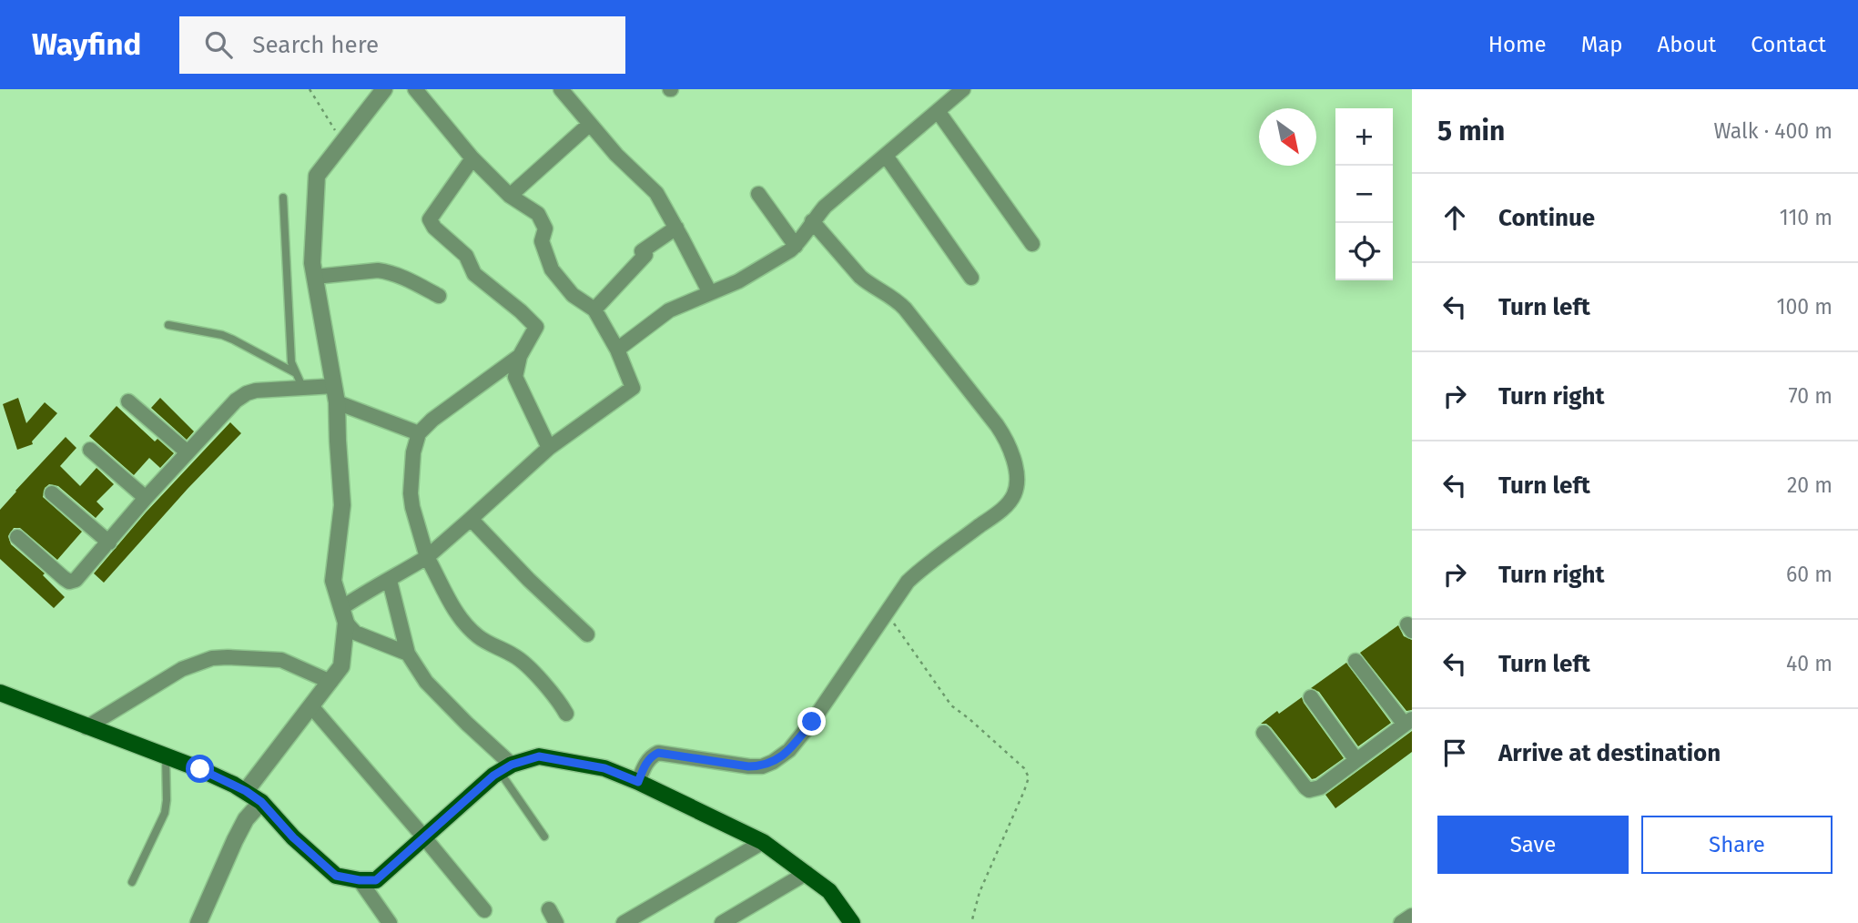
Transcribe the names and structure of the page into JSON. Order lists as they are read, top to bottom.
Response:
{
  "north": "bottom right",
  "page": {
    "header": "Wayfind",
    "search": "Search here",
    "nav": [
      "Home",
      "Map",
      "About",
      "Contact"
    ],
    "heading": ["5 min", "Walk · 400 m"],
    "map_buttons": ["+", "−"],
    "list": [
      ["Continue", "110 m"],
      ["Turn left", "100 m"],
      ["Turn right", "70 m"],
      ["Turn left", "20 m"],
      ["Turn right", "60 m"],
      ["Turn left", "40 m"],
      "Arrive at destination"
    ],
    "buttons": ["Save", "Share"]
  }
}
